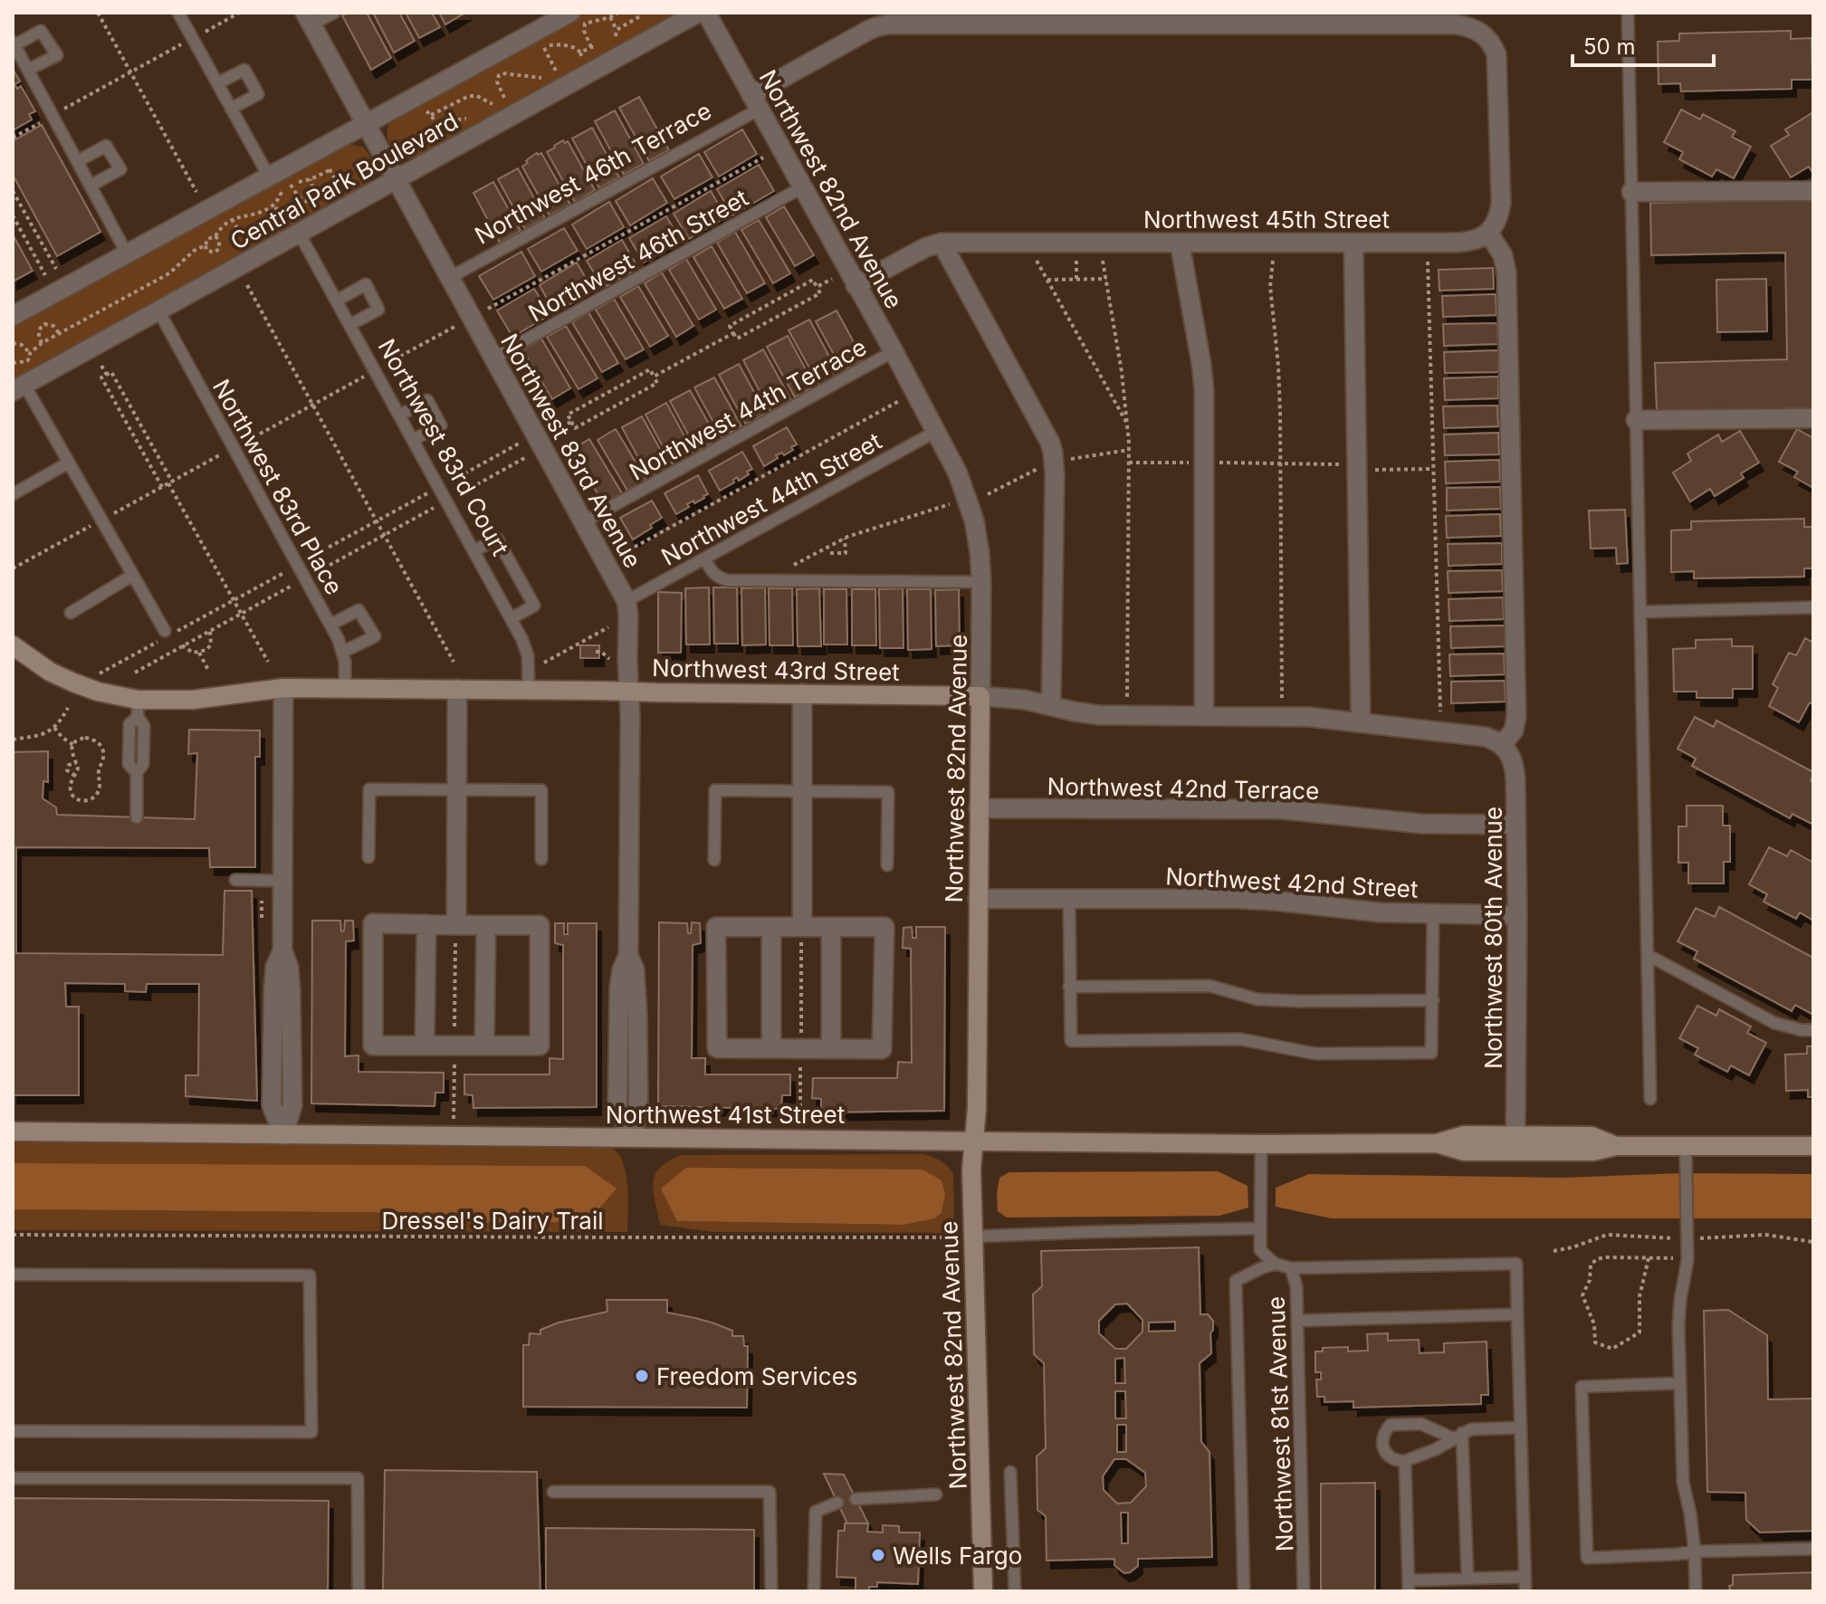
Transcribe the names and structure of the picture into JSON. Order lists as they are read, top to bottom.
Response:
{
  "streets": {
    "street": [
      "Northwest 46th Terrace",
      "Central Park Boulevard",
      "Northwest 82nd Avenue",
      "Northwest 45th Street",
      "Northwest 83rd Avenue",
      "Northwest 43rd Street",
      "Northwest 42nd Terrace",
      "Northwest 42nd Street",
      "Northwest 80th Avenue",
      "Northwest 41st Street"
    ],
    "lane": [
      "Northwest 46th Street",
      "Northwest 44th Terrace",
      "Northwest 83rd Court",
      "Northwest 83rd Place",
      "Northwest 44th Street",
      "Northwest 81st Avenue"
    ],
    "path": ["Dressel's Dairy Trail"]
  },
  "crossings": [
    ["Northwest 46th Terrace", "Northwest 82nd Avenue"],
    ["Northwest 46th Terrace", "Northwest 45th Street"],
    ["Northwest 46th Terrace", "Northwest 83rd Avenue"],
    ["Central Park Boulevard", "Northwest 83rd Court"],
    ["Central Park Boulevard", "Northwest 83rd Avenue"],
    ["Central Park Boulevard", "Northwest 83rd Place"],
    ["Northwest 82nd Avenue", "Northwest 45th Street"],
    ["Northwest 82nd Avenue", "Northwest 46th Street"],
    ["Northwest 82nd Avenue", "Northwest 44th Terrace"],
    ["Northwest 82nd Avenue", "Northwest 44th Street"],
    ["Northwest 82nd Avenue", "Northwest 43rd Street"],
    ["Northwest 82nd Avenue", "Northwest 42nd Terrace"],
    ["Northwest 82nd Avenue", "Northwest 42nd Street"],
    ["Northwest 82nd Avenue", "Northwest 41st Street"],
    ["Northwest 82nd Avenue", "Dressel's Dairy Trail"],
    ["Northwest 46th Street", "Northwest 83rd Avenue"],
    ["Northwest 44th Terrace", "Northwest 83rd Avenue"],
    ["Northwest 83rd Court", "Northwest 43rd Street"],
    ["Northwest 83rd Avenue", "Northwest 44th Street"],
    ["Northwest 83rd Avenue", "Northwest 43rd Street"],
    ["Northwest 83rd Avenue", "Northwest 41st Street"],
    ["Northwest 83rd Place", "Northwest 43rd Street"],
    ["Northwest 43rd Street", "Northwest 80th Avenue"],
    ["Northwest 42nd Terrace", "Northwest 80th Avenue"],
    ["Northwest 42nd Street", "Northwest 80th Avenue"],
    ["Northwest 80th Avenue", "Northwest 41st Street"],
    ["Northwest 41st Street", "Northwest 81st Avenue"]
  ],
  "places": ["Freedom Services", "Wells Fargo"],
  "scale_bar": "50 m"
}
